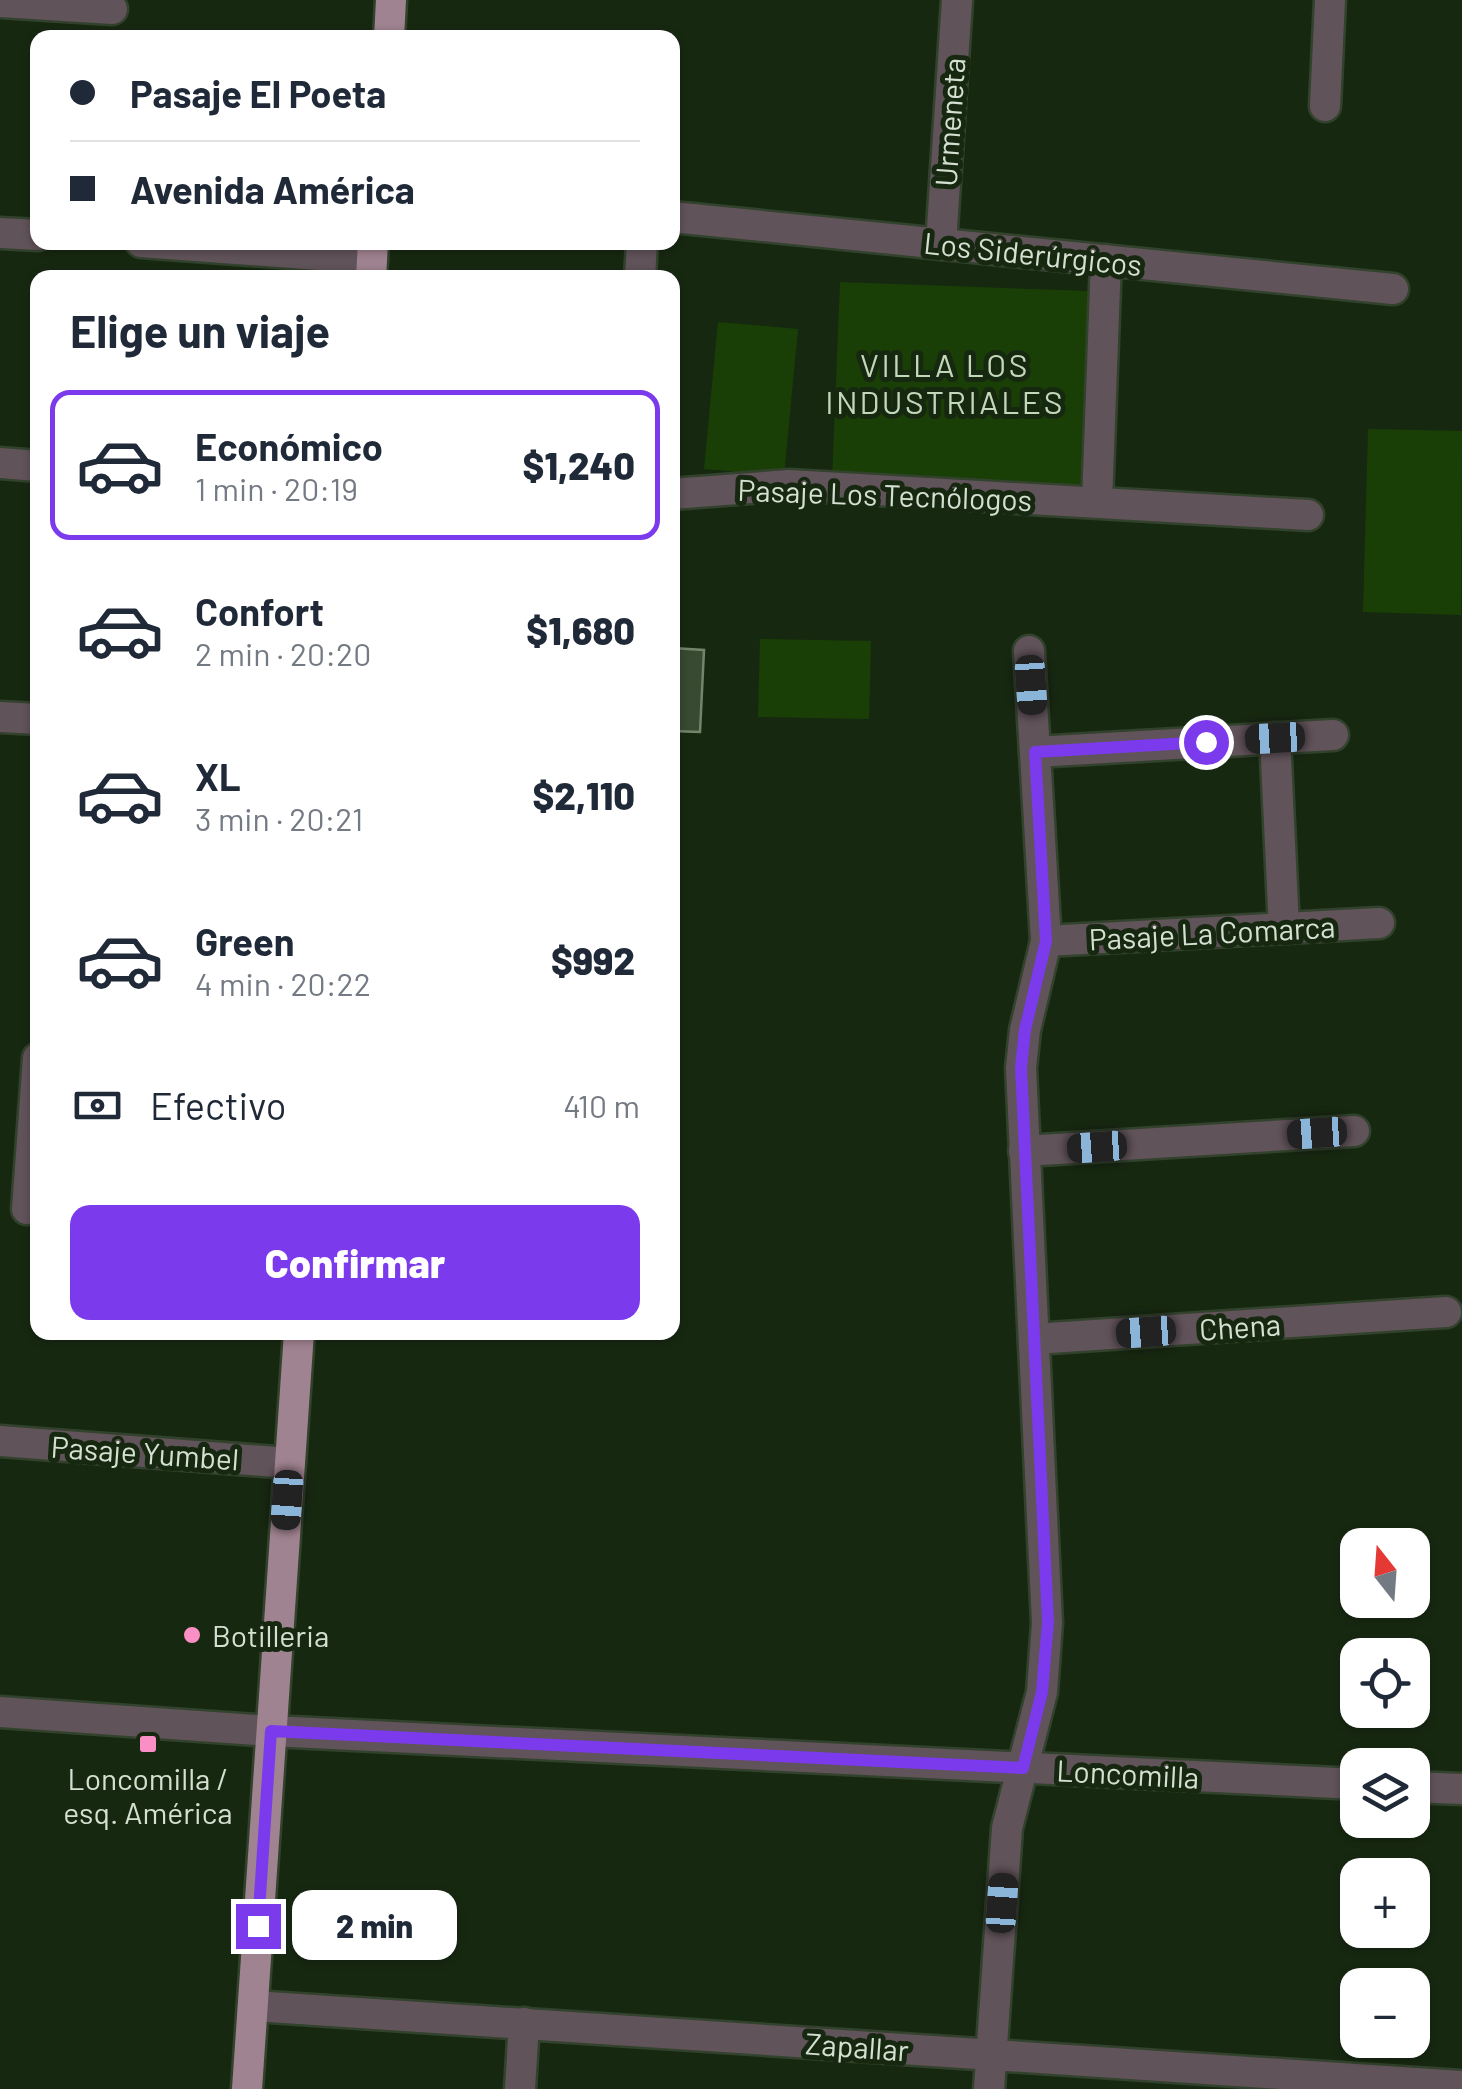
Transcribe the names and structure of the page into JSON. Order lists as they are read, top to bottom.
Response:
{
  "streets": {
    "street": [
      "Urmeneta",
      "Los Siderúrgicos",
      "Pasaje Los Tecnólogos",
      "Pasaje La Comarca",
      "Chena",
      "Pasaje Yumbel",
      "Loncomilla",
      "Zapallar"
    ]
  },
  "crossings": [
    ["Urmeneta", "Los Siderúrgicos"]
  ],
  "districts": ["VILLA LOS INDUSTRIALES"],
  "places": {
    "other": ["Botilleria"],
    "transit": ["Loncomilla / esq. América"]
  },
  "north": "top",
  "page": {
    "banner": ["Pasaje El Poeta", "Avenida América"],
    "heading": "Elige un viaje",
    "list": [
      {
        "name": "Económico",
        "note": "1 min · 20:19",
        "value": "$1,240"
      },
      {
        "name": "Confort",
        "note": "2 min · 20:20",
        "value": "$1,680"
      },
      {
        "name": "XL",
        "note": "3 min · 20:21",
        "value": "$2,110"
      },
      {
        "name": "Green",
        "note": "4 min · 20:22",
        "value": "$992"
      }
    ],
    "pay": ["Efectivo", "410 m"],
    "buttons": "Confirmar",
    "map_buttons": ["+", "−"],
    "bubble": "2 min"
  }
}
